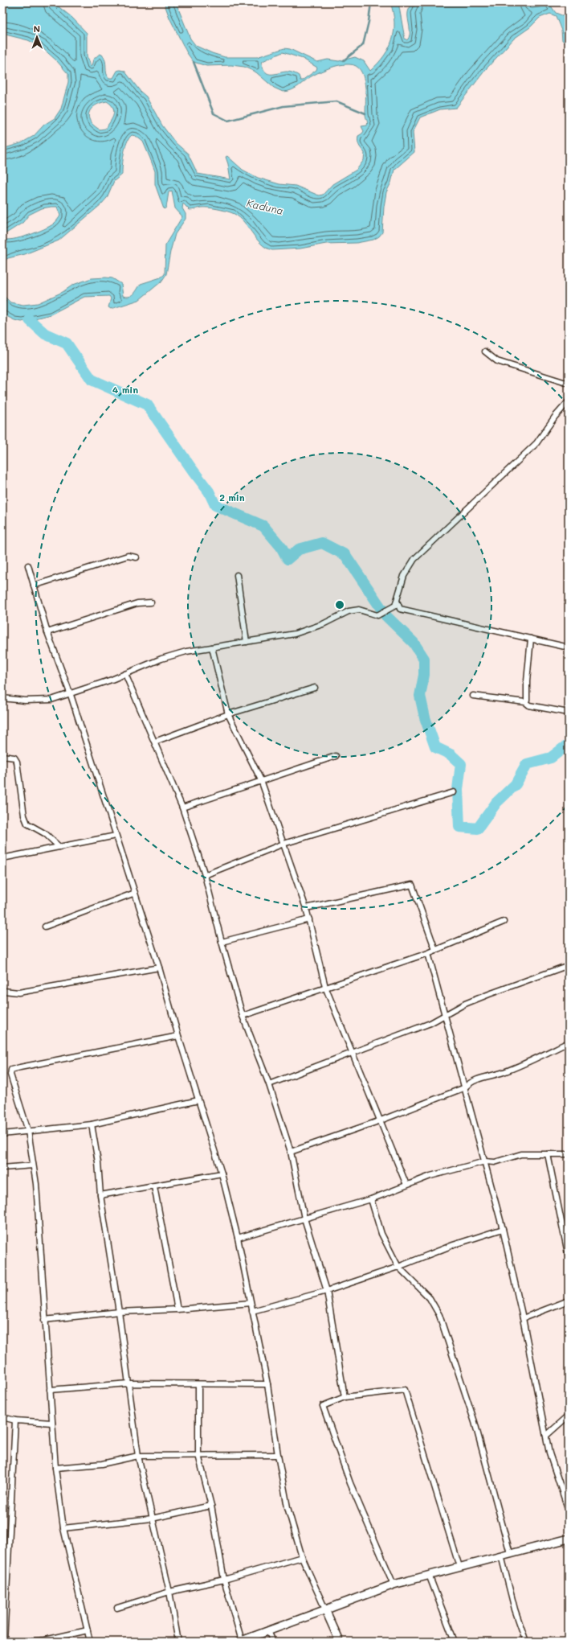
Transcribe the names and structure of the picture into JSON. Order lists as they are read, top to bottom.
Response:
{
  "water": ["Kaduna"],
  "north": "top",
  "rings": ["4 min", "2 min"]
}
